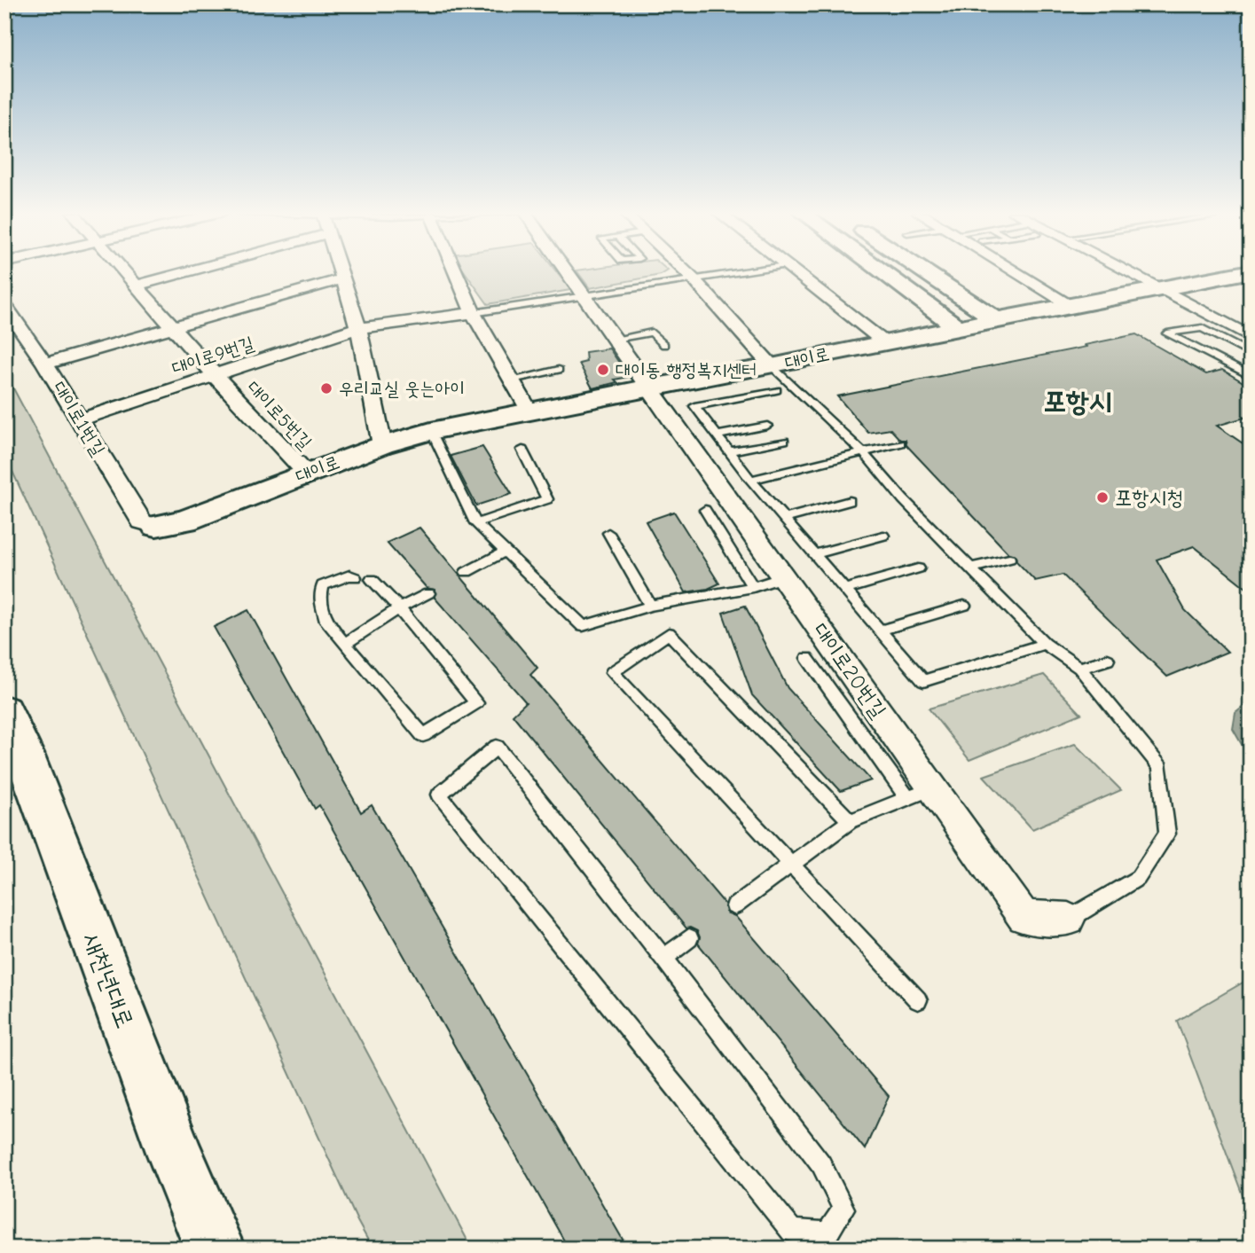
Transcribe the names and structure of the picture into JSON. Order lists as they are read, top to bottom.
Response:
{
  "streets": {
    "street": [
      "대이로9번길",
      "대이로",
      "대이로5번길",
      "대이로1번길",
      "대이로20번길",
      "새천년대로"
    ]
  },
  "crossings": [
    ["대이로9번길", "대이로5번길"],
    ["대이로9번길", "대이로1번길"],
    ["대이로", "대이로5번길"],
    ["대이로", "대이로1번길"],
    ["대이로", "대이로20번길"]
  ],
  "districts": ["포항시"],
  "places": ["대이동 행정복지센터", "우리교실 웃는아이", "포항시청"]
}
